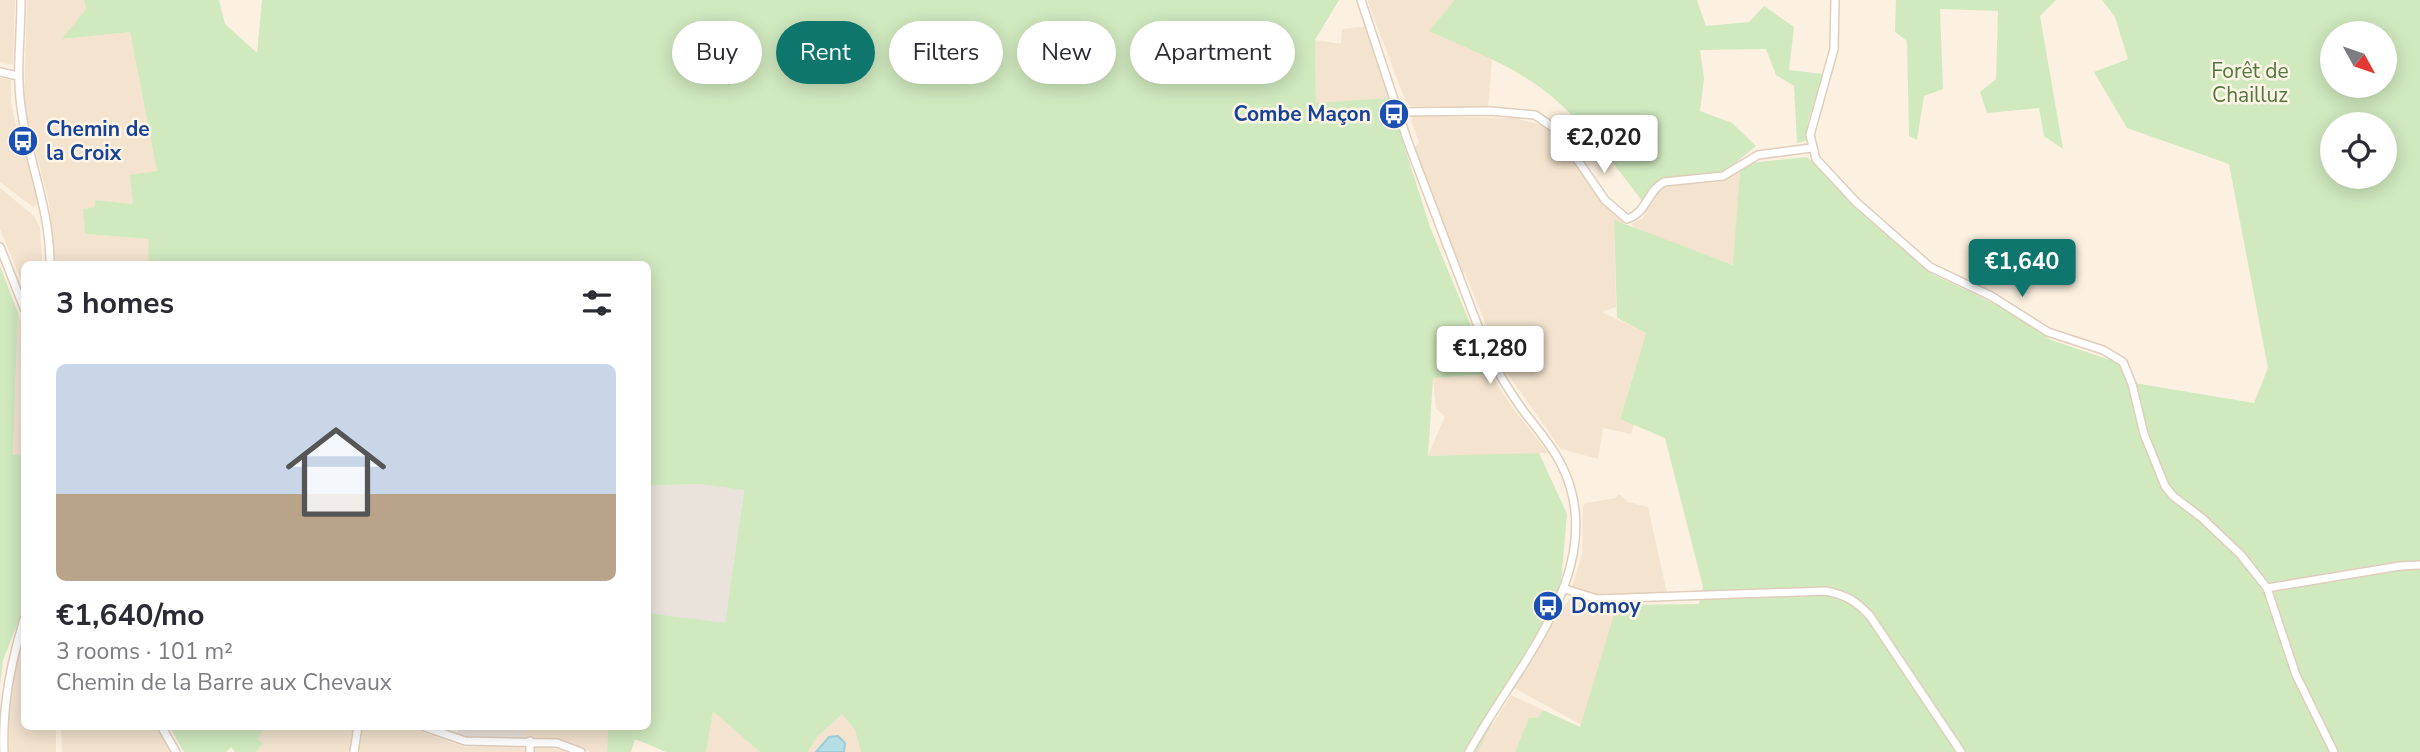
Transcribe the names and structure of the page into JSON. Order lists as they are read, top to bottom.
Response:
{
  "parks": ["Forêt de Chailluz"],
  "places": {
    "bus stop": ["Combe Maçon", "Chemin de la Croix", "Domoy"]
  },
  "north": "bottom right",
  "page": {
    "chip": [
      "Buy",
      "Rent",
      "Filters",
      "New",
      "Apartment"
    ],
    "price": ["€2,020", "€1,640", "€1,280"],
    "heading": "3 homes",
    "list": [
      {
        "name": "€1,640/mo",
        "note": "3 rooms · 101 m² · Chemin de la Barre aux Chevaux"
      }
    ]
  }
}
